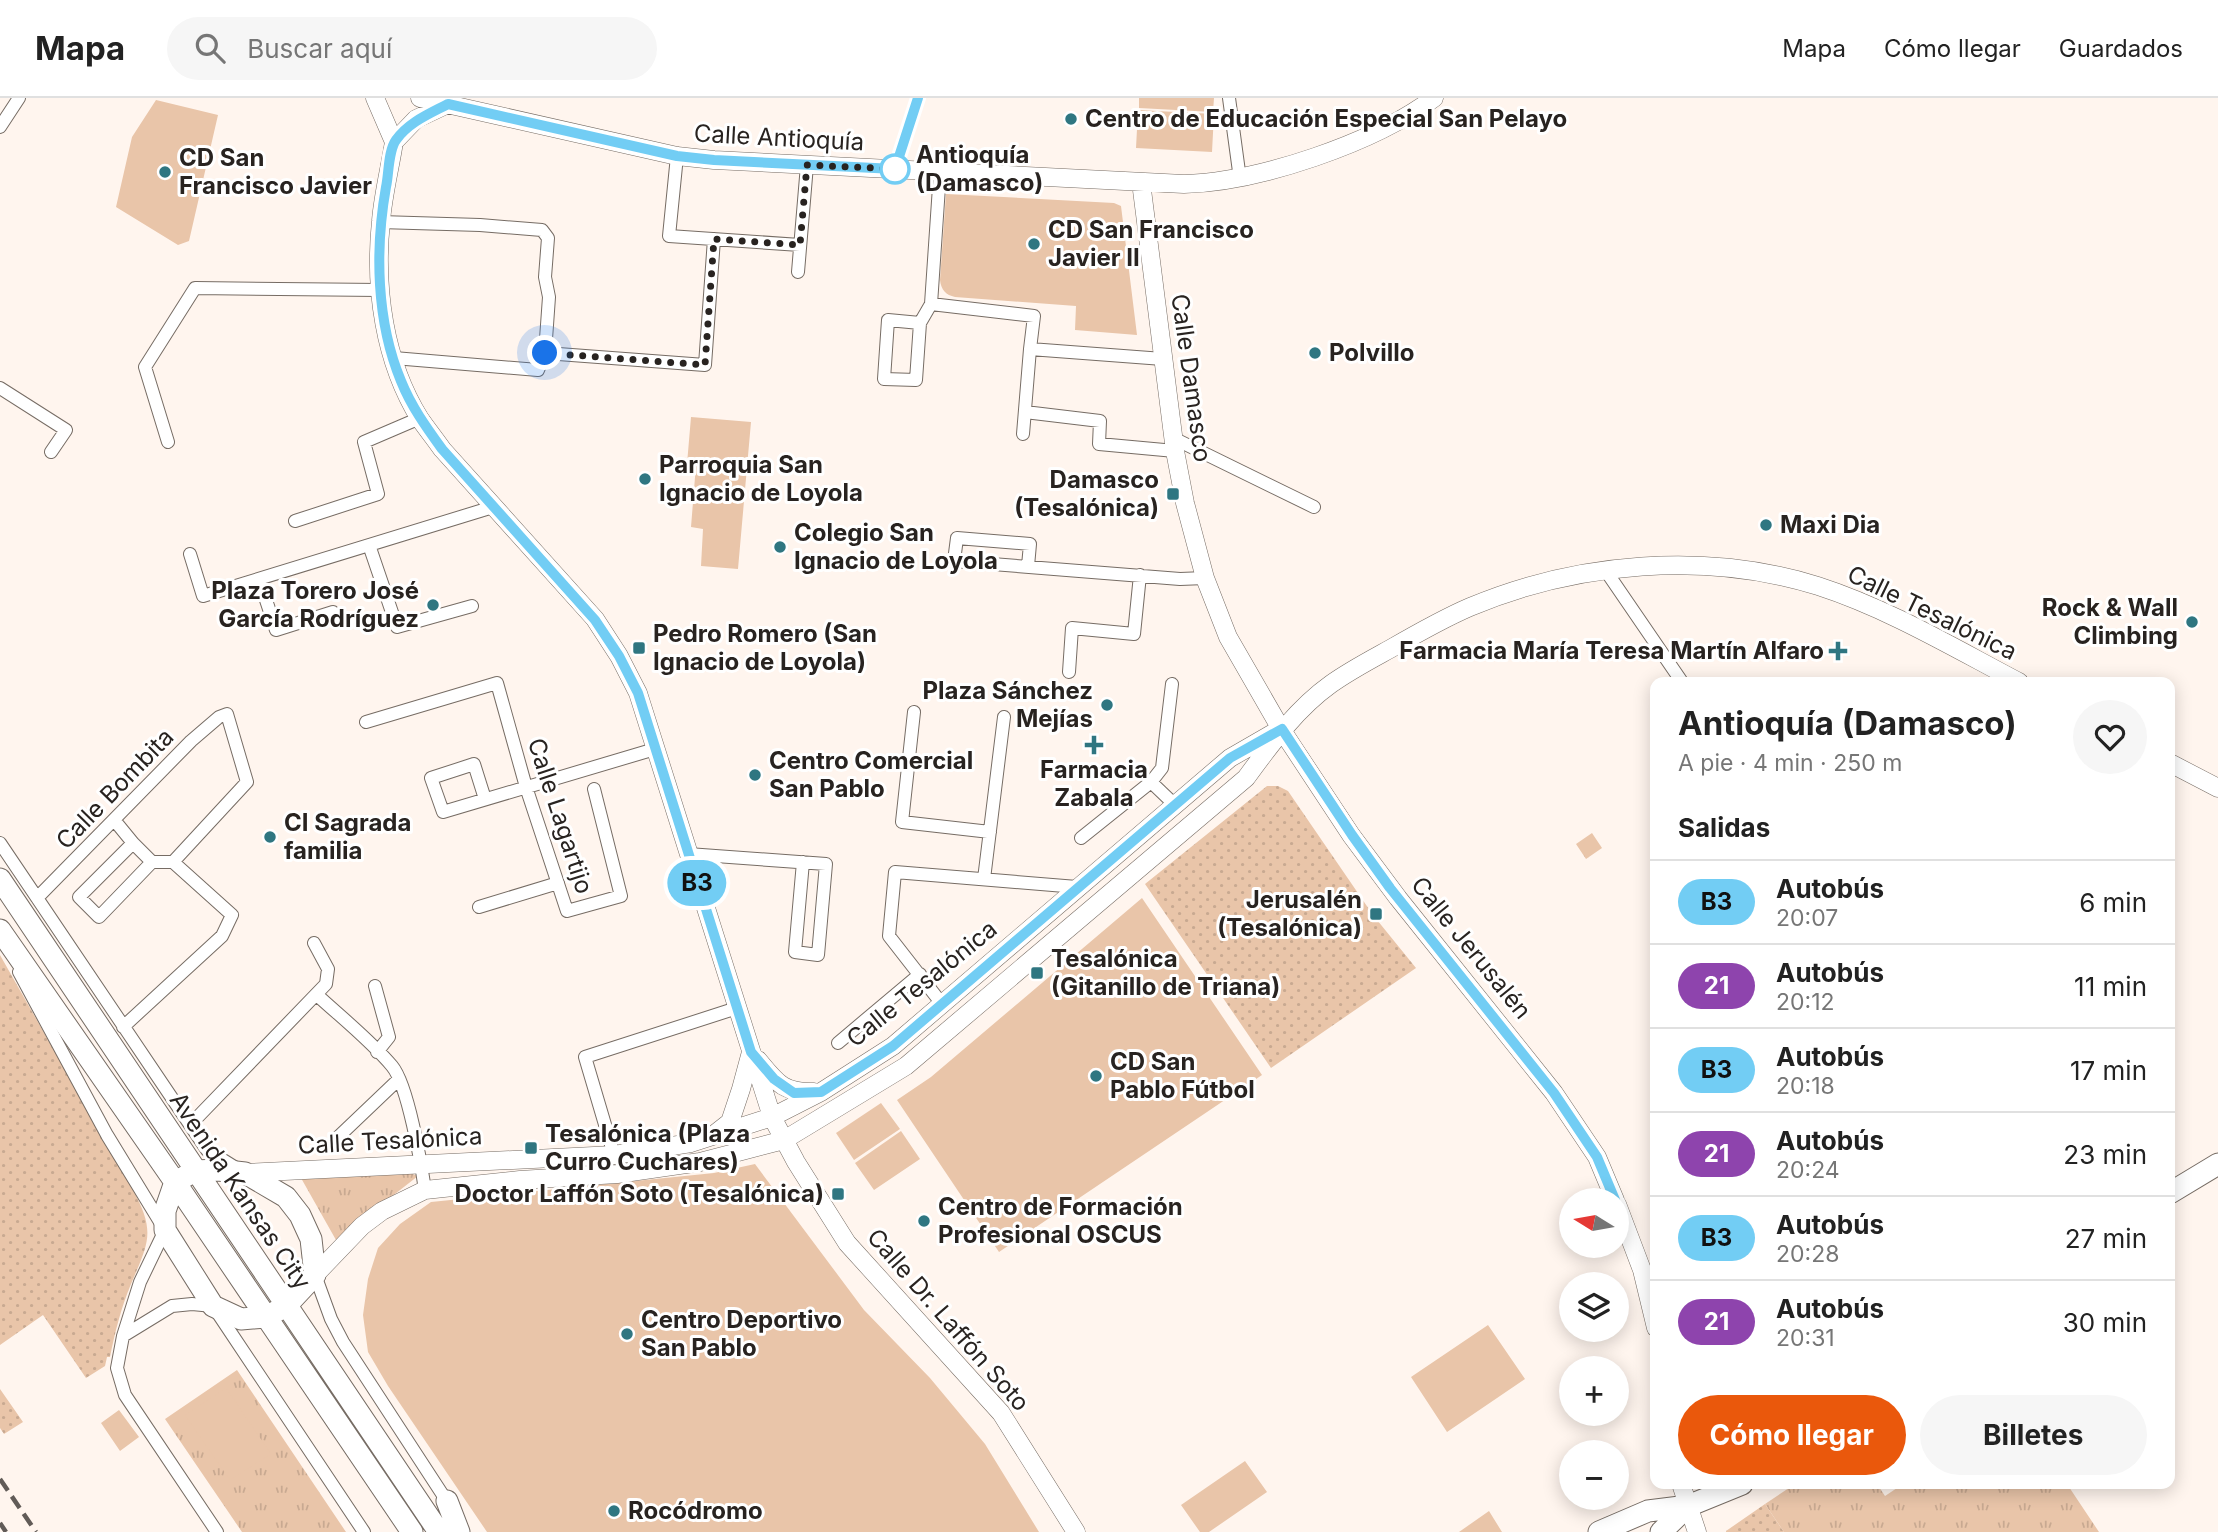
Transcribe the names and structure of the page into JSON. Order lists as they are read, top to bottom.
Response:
{
  "streets": {
    "main road": ["Avenida Kansas City"],
    "street": [
      "Calle Antioquía",
      "Calle Damasco",
      "Calle Tesalónica",
      "Calle Bombita",
      "Calle Lagartijo",
      "Calle Jerusalén",
      "Calle Dr. Laffón Soto"
    ]
  },
  "crossings": [
    ["Calle Antioquía", "Calle Damasco"],
    ["Calle Damasco", "Calle Tesalónica"],
    ["Calle Damasco", "Calle Jerusalén"],
    ["Calle Tesalónica", "Calle Jerusalén"],
    ["Calle Tesalónica", "Avenida Kansas City"],
    ["Calle Tesalónica", "Calle Dr. Laffón Soto"],
    ["Calle Bombita", "Avenida Kansas City"]
  ],
  "places": {
    "other": [
      "Centro de Educación Especial San Pelayo",
      "Antioquía (Damasco)",
      "CD San Francisco Javier",
      "CD San Francisco Javier II",
      "Polvillo",
      "Parroquia San Ignacio de Loyola",
      "Maxi Dia",
      "Colegio San Ignacio de Loyola",
      "Plaza Torero José García Rodríguez",
      "Rock & Wall Climbing",
      "Plaza Sánchez Mejías",
      "Centro Comercial San Pablo",
      "CI Sagrada familia",
      "CD San Pablo Fútbol",
      "Centro de Formación Profesional OSCUS",
      "Centro Deportivo San Pablo",
      "Rocódromo"
    ],
    "transit": [
      "Damasco (Tesalónica)",
      "Pedro Romero (San Ignacio de Loyola)",
      "Jerusalén (Tesalónica)",
      "Tesalónica (Gitanillo de Triana)",
      "Tesalónica (Plaza Curro Cuchares)",
      "Doctor Laffón Soto (Tesalónica)"
    ],
    "health": ["Farmacia María Teresa Martín Alfaro", "Farmacia Zabala"]
  },
  "lines": ["bus line B3"],
  "north": "left",
  "page": {
    "header": "Mapa",
    "search": "Buscar aquí",
    "nav": ["Mapa", "Cómo llegar", "Guardados"],
    "on_map": "B3",
    "heading": [
      ["Antioquía (Damasco)", "A pie · 4 min · 250 m"],
      "Salidas"
    ],
    "list": [
      {
        "mark": "B3",
        "name": "Autobús",
        "note": "20:07",
        "value": "6 min"
      },
      {
        "mark": "21",
        "name": "Autobús",
        "note": "20:12",
        "value": "11 min"
      },
      {
        "mark": "B3",
        "name": "Autobús",
        "note": "20:18",
        "value": "17 min"
      },
      {
        "mark": "21",
        "name": "Autobús",
        "note": "20:24",
        "value": "23 min"
      },
      {
        "mark": "B3",
        "name": "Autobús",
        "note": "20:28",
        "value": "27 min"
      },
      {
        "mark": "21",
        "name": "Autobús",
        "note": "20:31",
        "value": "30 min"
      }
    ],
    "map_buttons": ["+", "−"],
    "buttons": ["Cómo llegar", "Billetes"]
  }
}
